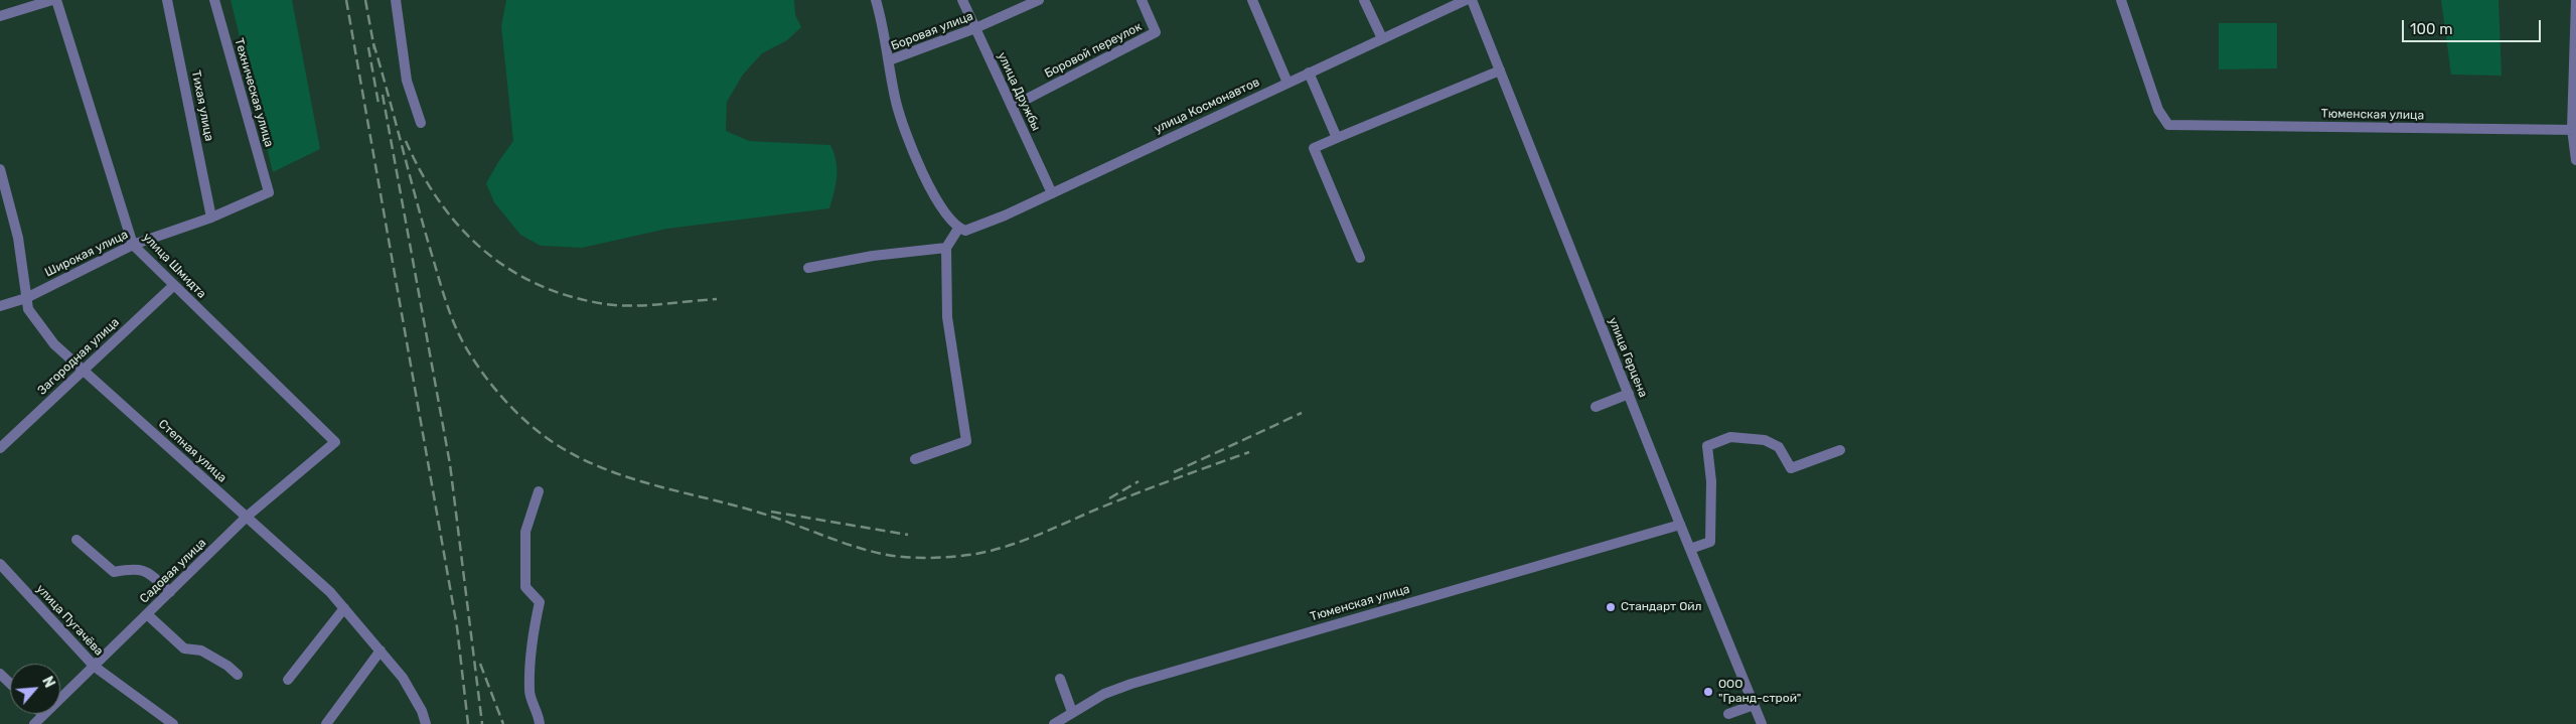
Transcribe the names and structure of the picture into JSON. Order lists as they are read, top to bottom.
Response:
{
  "streets": {
    "street": [
      "Боровая улица",
      "Боровой переулок",
      "улица Дружбы",
      "Техническая улица",
      "Тихая улица",
      "улица Космонавтов",
      "Тюменская улица",
      "Широкая улица",
      "улица Шмидта",
      "Загородная улица",
      "улица Герцена",
      "Степная улица",
      "Садовая улица",
      "улица Пугачёва"
    ]
  },
  "crossings": [
    ["Боровая улица", "улица Дружбы"],
    ["Боровой переулок", "улица Дружбы"],
    ["улица Дружбы", "улица Космонавтов"],
    ["Техническая улица", "Широкая улица"],
    ["Тихая улица", "Широкая улица"],
    ["Тюменская улица", "улица Герцена"],
    ["Широкая улица", "улица Шмидта"],
    ["Широкая улица", "Степная улица"],
    ["улица Шмидта", "Загородная улица"],
    ["улица Шмидта", "Садовая улица"],
    ["Загородная улица", "Степная улица"],
    ["Степная улица", "Садовая улица"],
    ["Садовая улица", "улица Пугачёва"]
  ],
  "places": ["Стандарт Ойл", "ООО \"Гранд-строй\""],
  "scale_bar": "100 m",
  "north": "top right"
}
